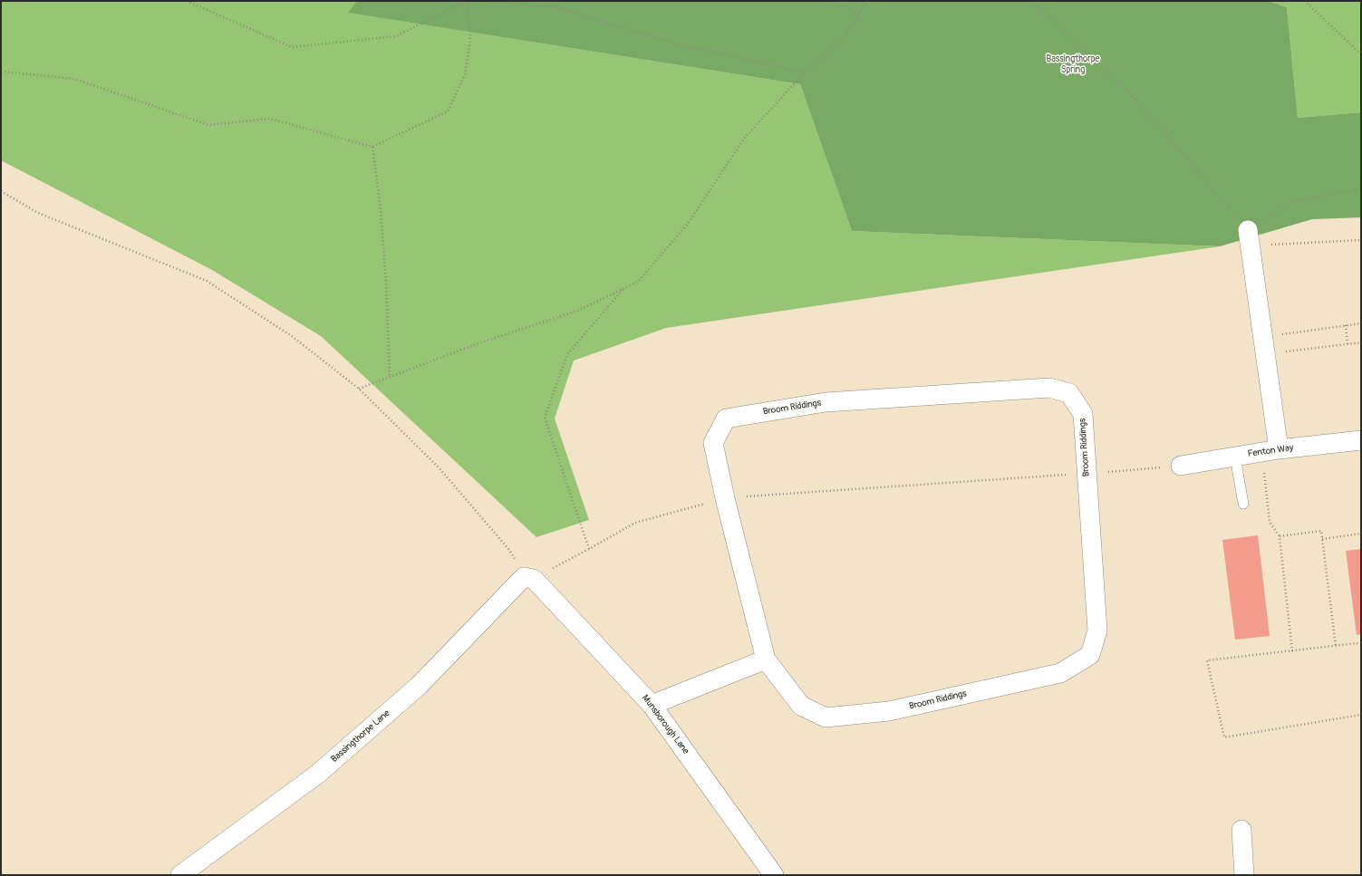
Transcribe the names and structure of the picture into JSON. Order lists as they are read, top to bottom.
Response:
{
  "streets": {
    "street": [
      "Broom Riddings",
      "Fenton Way",
      "Munsborough Lane",
      "Bassingthorpe Lane"
    ]
  },
  "crossings": [
    ["Munsborough Lane", "Bassingthorpe Lane"]
  ],
  "parks": ["Bassingthorpe Spring"]
}
